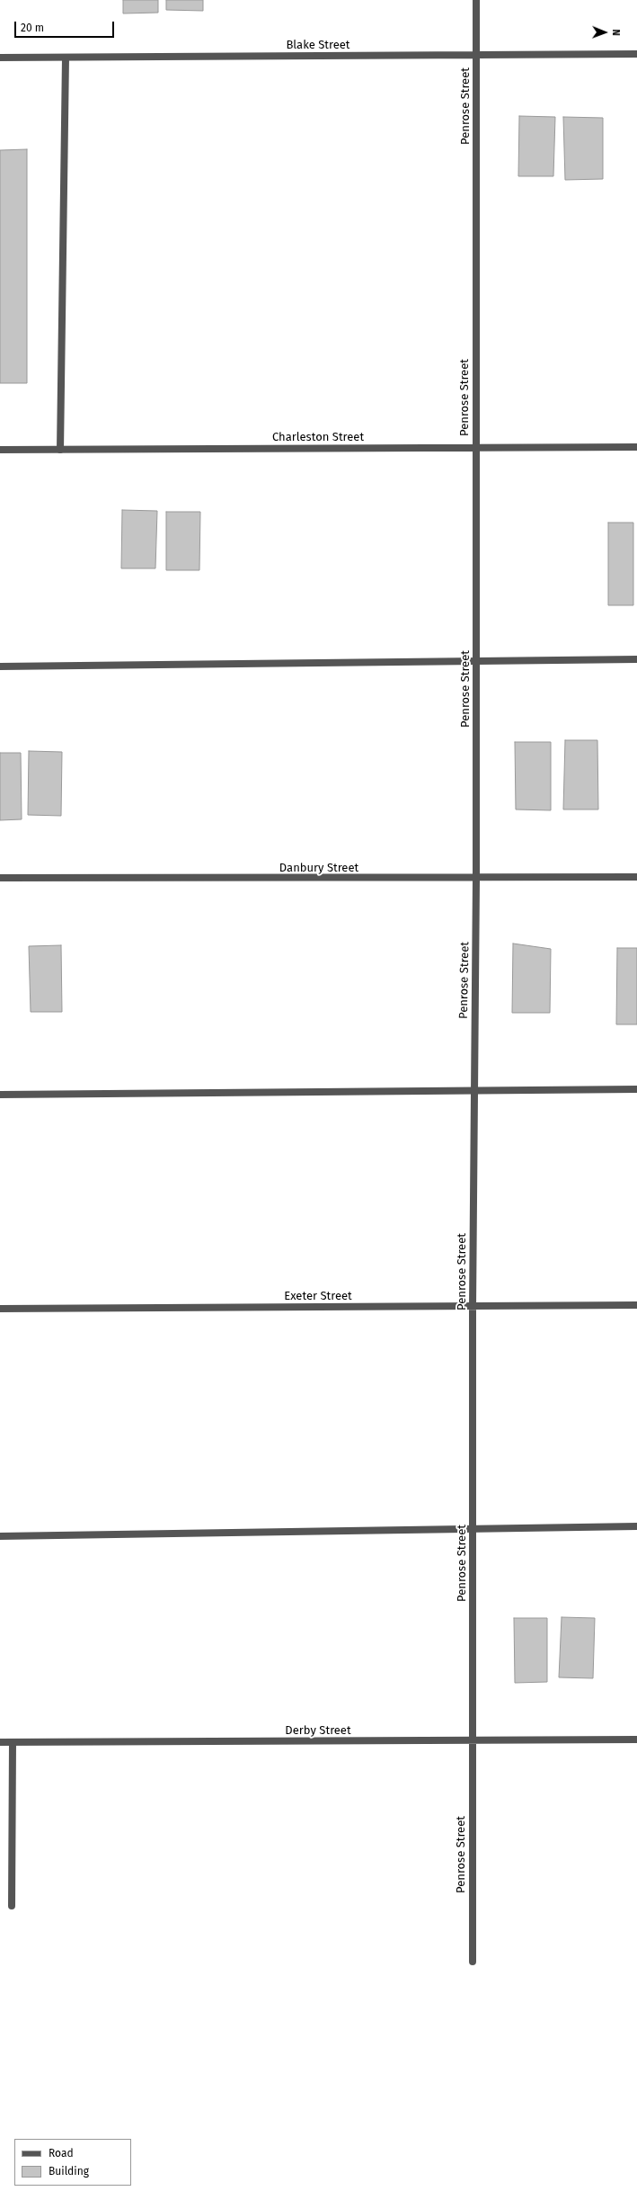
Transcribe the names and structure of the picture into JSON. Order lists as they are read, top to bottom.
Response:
{
  "streets": {
    "street": [
      "Blake Street",
      "Penrose Street",
      "Charleston Street",
      "Danbury Street",
      "Exeter Street",
      "Derby Street"
    ]
  },
  "crossings": [
    ["Blake Street", "Penrose Street"],
    ["Penrose Street", "Charleston Street"],
    ["Penrose Street", "Danbury Street"],
    ["Penrose Street", "Exeter Street"],
    ["Penrose Street", "Derby Street"]
  ],
  "legend": ["Road", "Building"],
  "scale_bar": "20 m",
  "north": "right"
}
